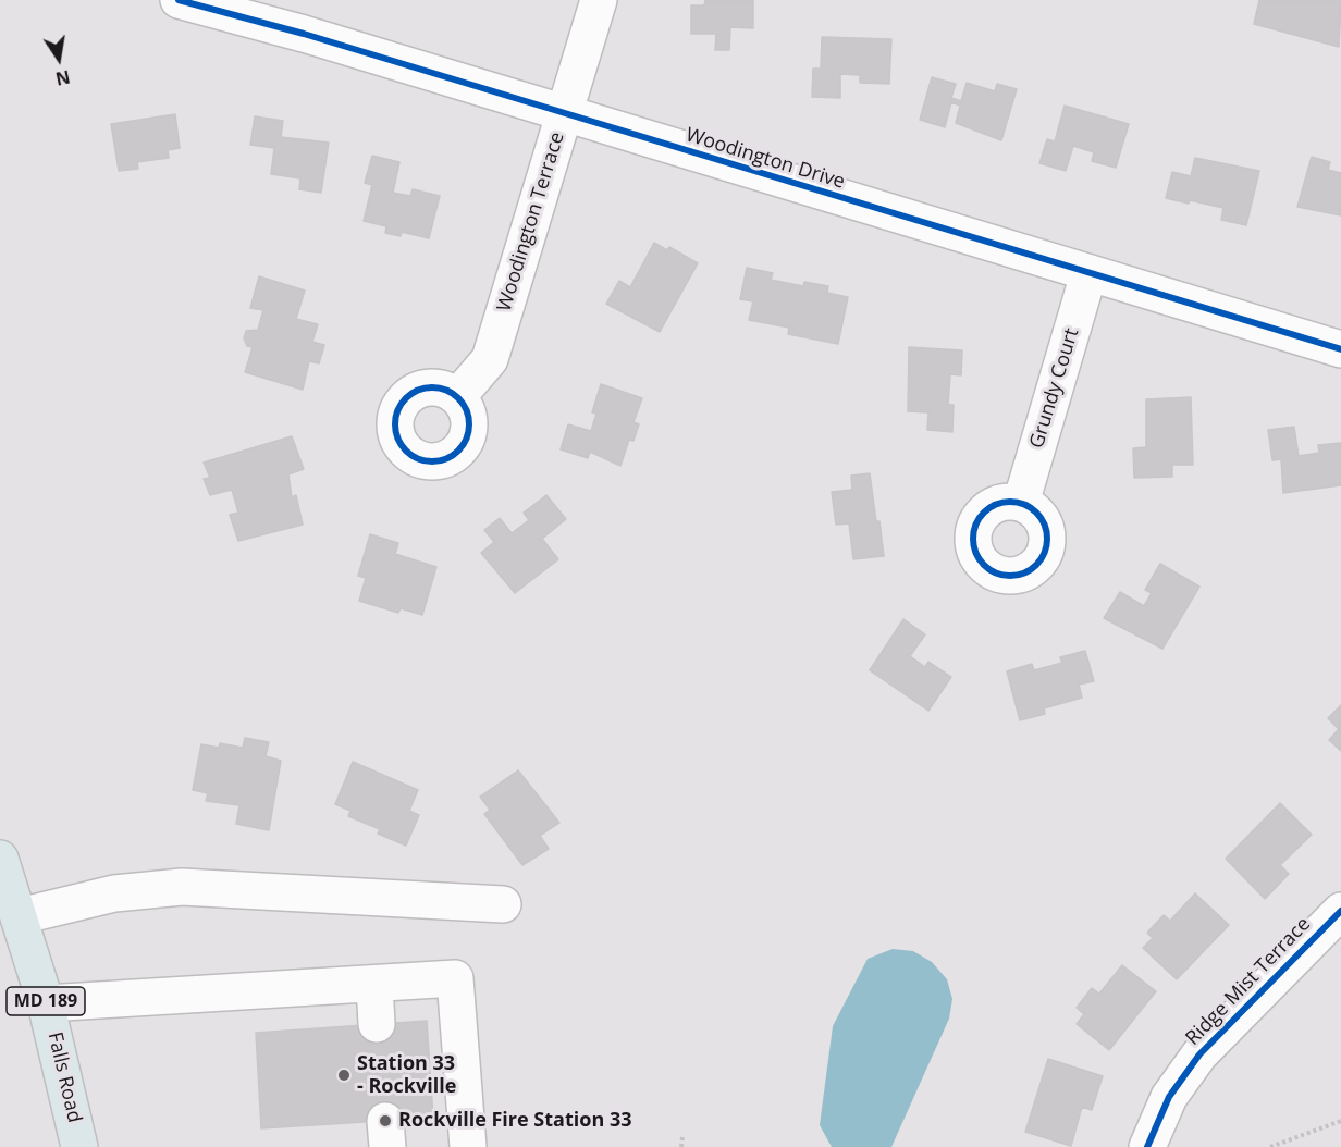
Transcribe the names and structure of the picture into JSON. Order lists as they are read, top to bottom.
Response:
{
  "streets": {
    "main road": ["MD 189", "Falls Road"],
    "street": [
      "Woodington Drive",
      "Woodington Terrace",
      "Grundy Court",
      "Ridge Mist Terrace"
    ]
  },
  "crossings": [
    ["Woodington Drive", "Woodington Terrace"],
    ["Woodington Drive", "Grundy Court"]
  ],
  "places": ["Station 33 - Rockville", "Rockville Fire Station 33"],
  "north": "bottom"
}
